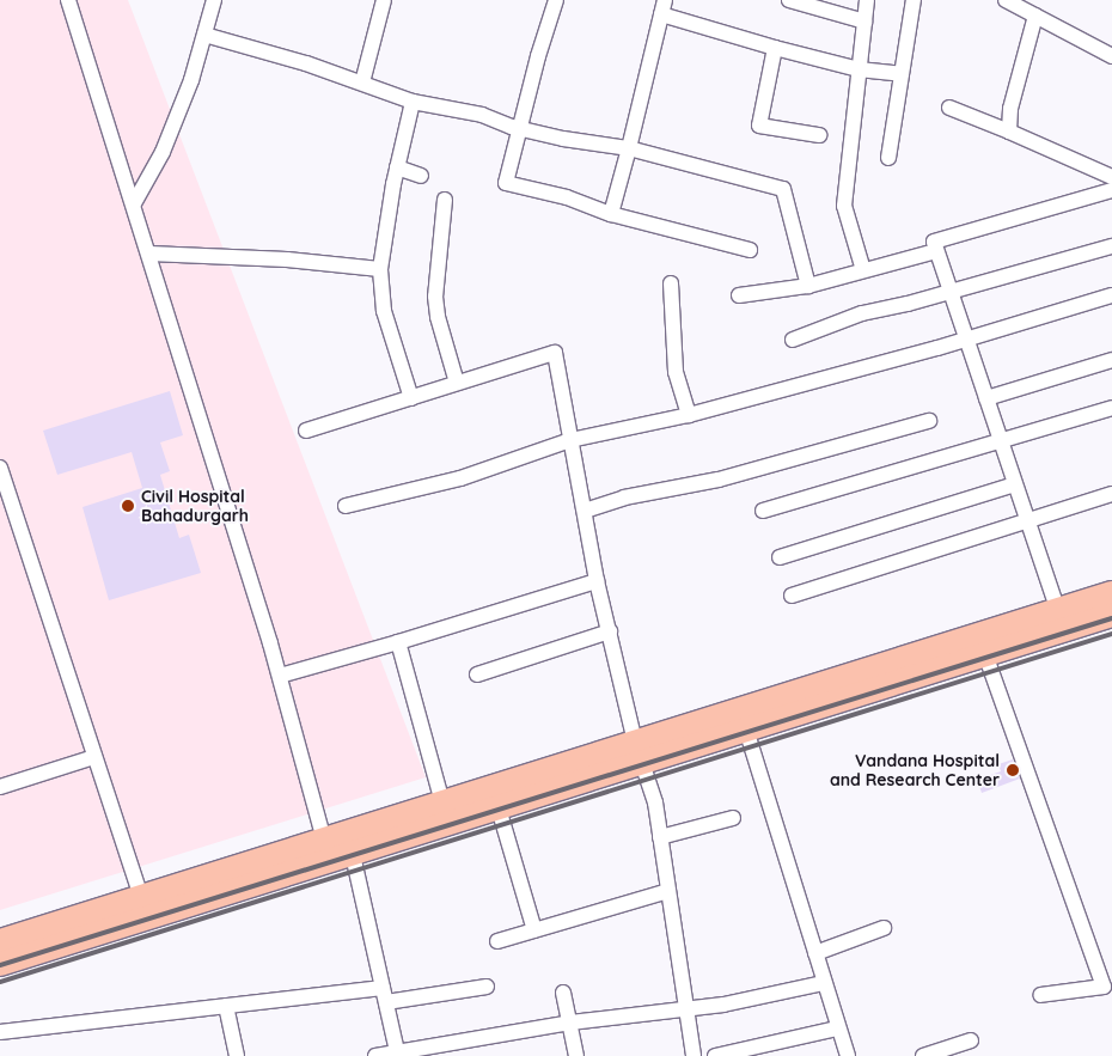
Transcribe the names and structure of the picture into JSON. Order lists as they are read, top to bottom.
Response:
{
  "places": ["Civil Hospital Bahadurgarh", "Vandana Hospital and Research Center"]
}
